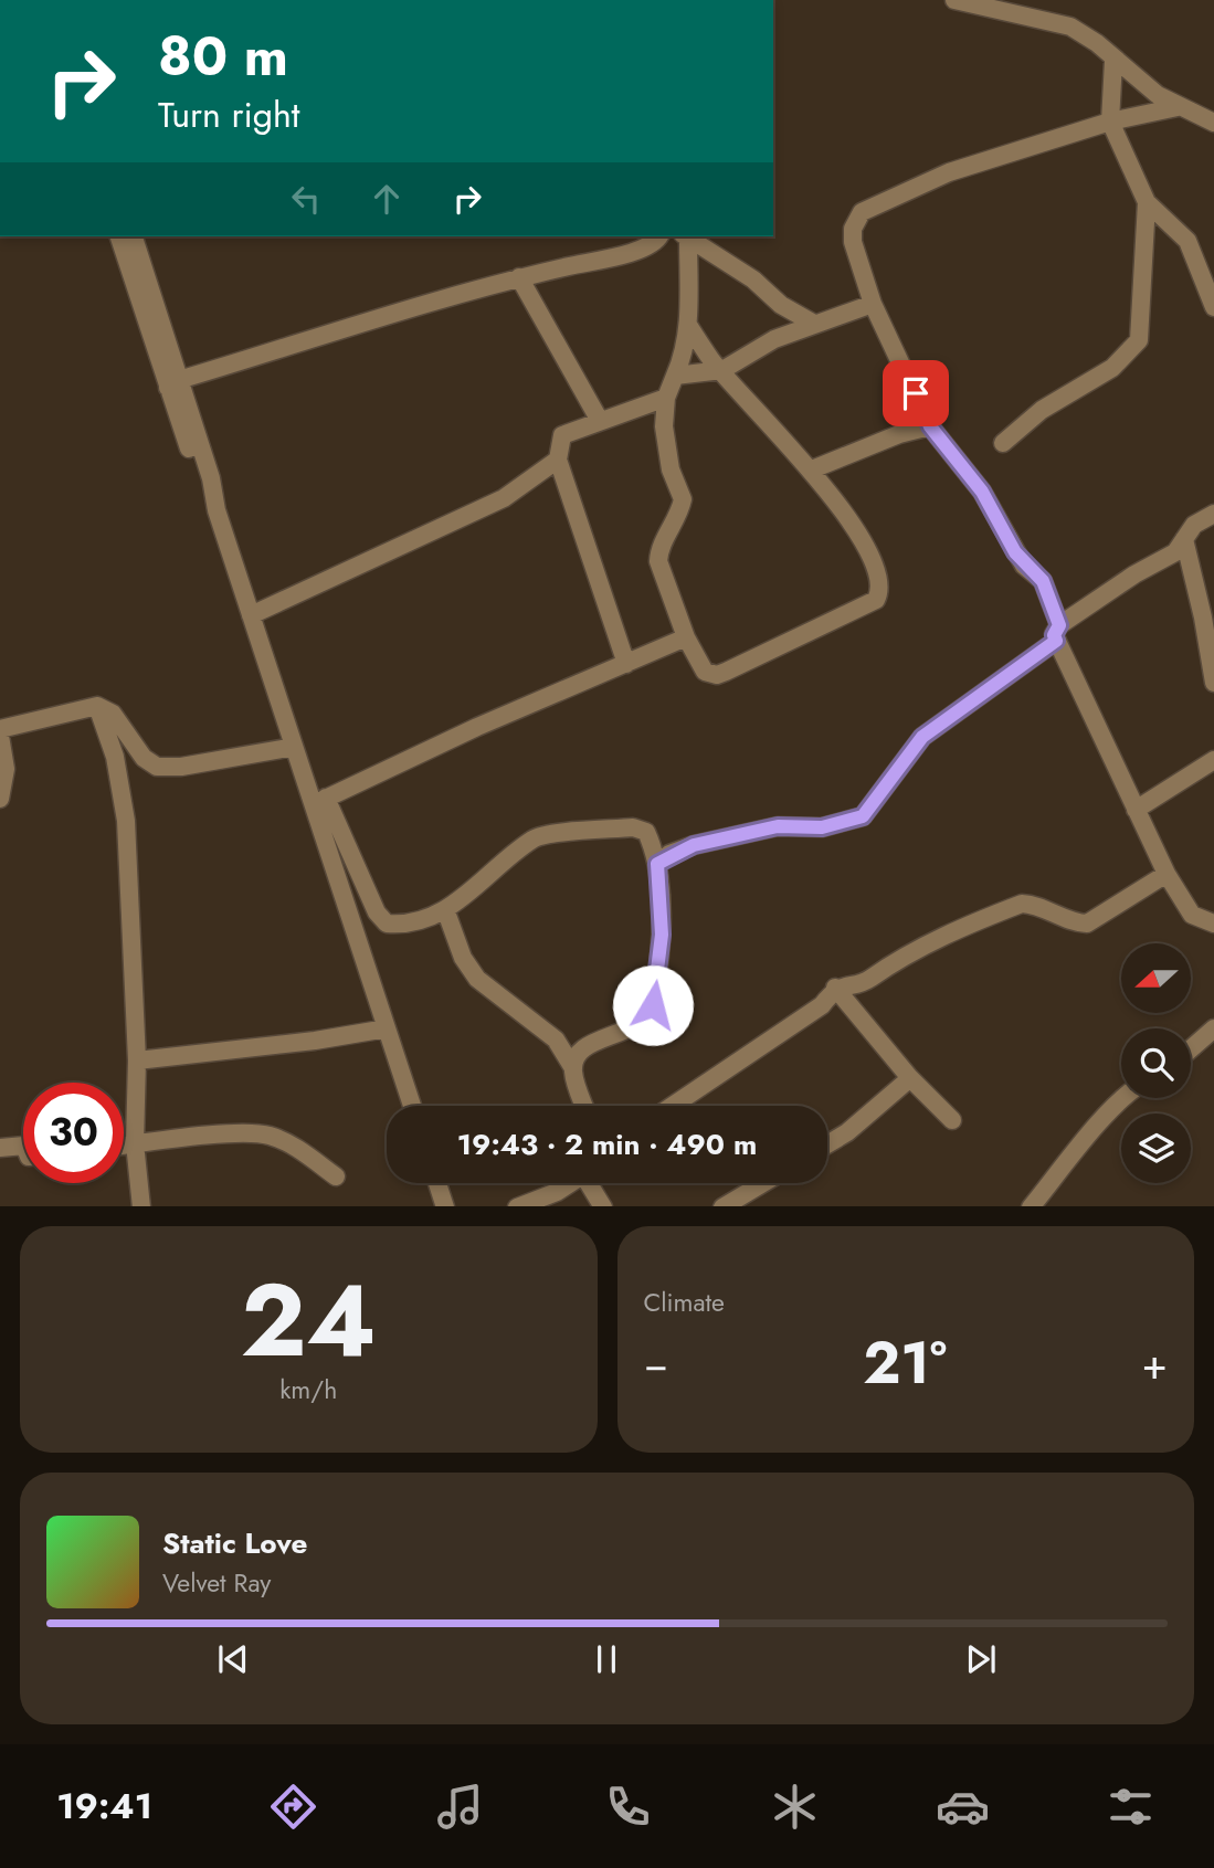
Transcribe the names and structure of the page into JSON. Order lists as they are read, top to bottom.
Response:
{
  "north": "left",
  "page": {
    "turn": ["80 m", "Turn right"],
    "limit": "30",
    "trip": "19:43 · 2 min · 490 m",
    "tile": [
      ["24", "km/h"],
      "Climate"
    ],
    "heat": ["−", "21°", "+"],
    "song": ["Static Love", "Velvet Ray"],
    "tabs": "19:41"
  }
}
